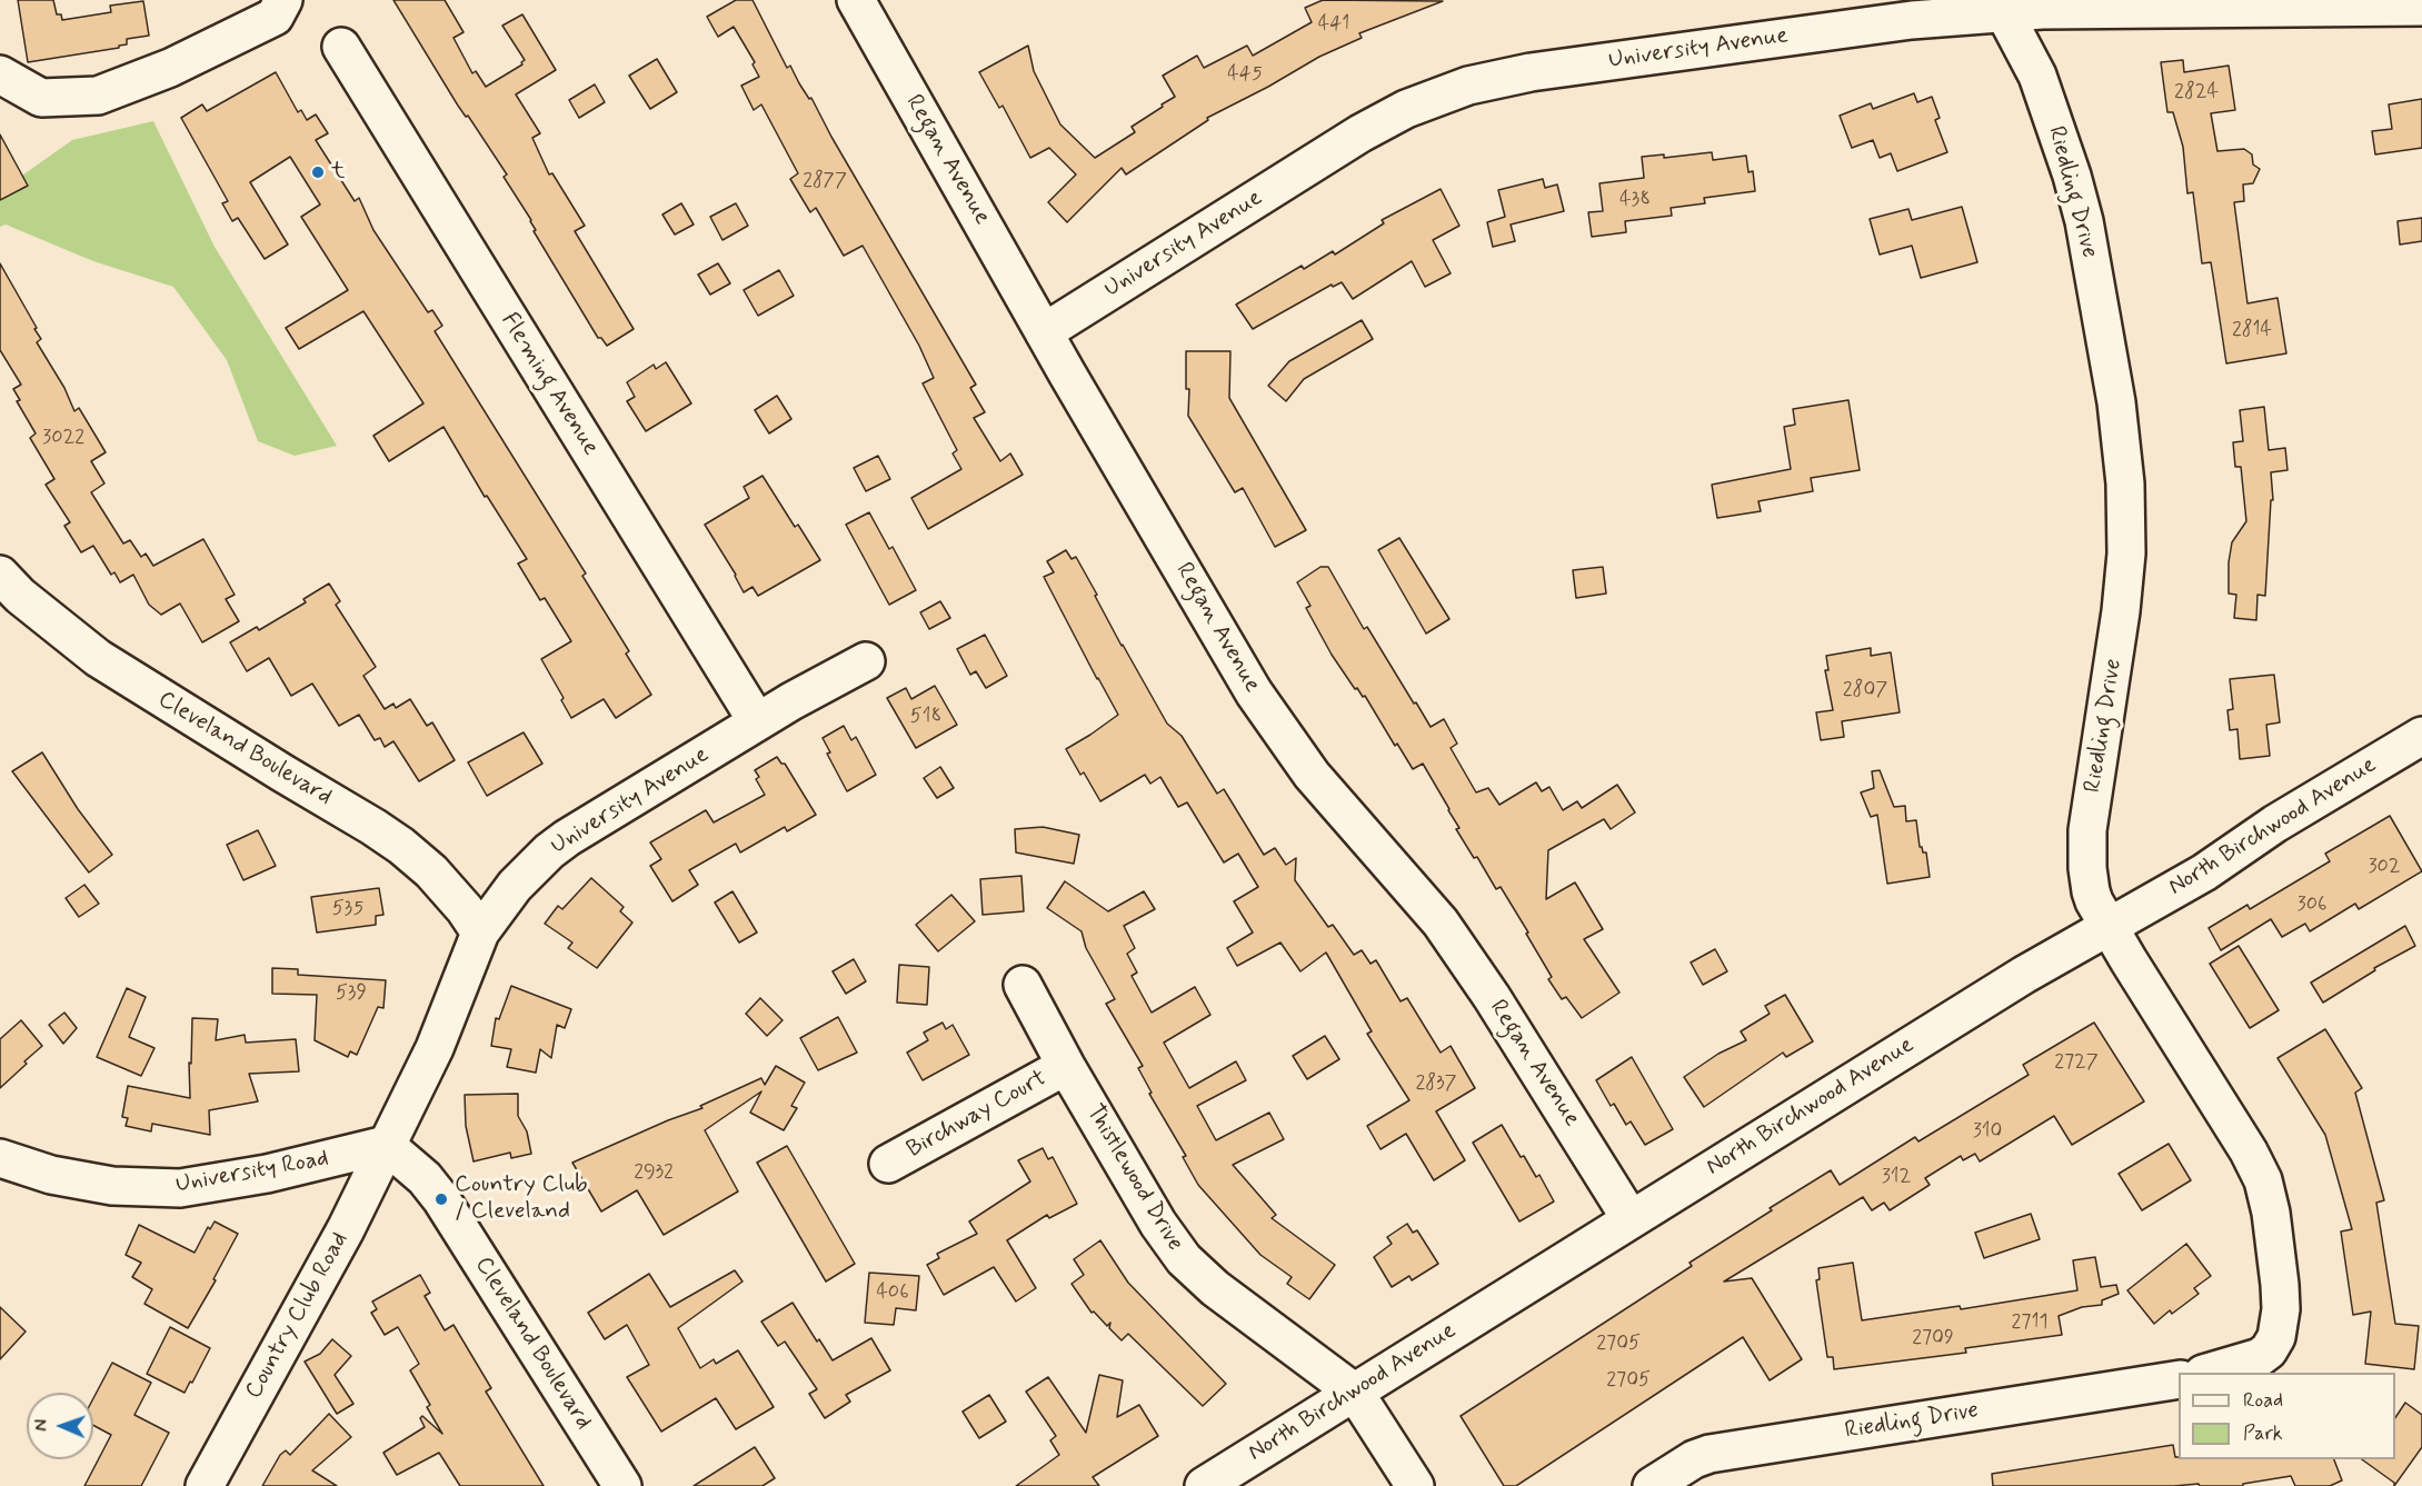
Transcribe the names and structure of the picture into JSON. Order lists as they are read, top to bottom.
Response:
{
  "streets": {
    "street": [
      "University Avenue",
      "Regan Avenue",
      "Riedling Drive",
      "Fleming Avenue",
      "Cleveland Boulevard",
      "North Birchwood Avenue",
      "Birchway Court",
      "University Road",
      "Thistlewood Drive",
      "Country Club Road"
    ]
  },
  "crossings": [
    ["University Avenue", "Regan Avenue"],
    ["University Avenue", "Riedling Drive"],
    ["University Avenue", "Fleming Avenue"],
    ["University Avenue", "Cleveland Boulevard"],
    ["University Avenue", "University Road"],
    ["University Avenue", "Country Club Road"],
    ["Regan Avenue", "North Birchwood Avenue"],
    ["Riedling Drive", "North Birchwood Avenue"],
    ["Cleveland Boulevard", "University Road"],
    ["Cleveland Boulevard", "Country Club Road"],
    ["North Birchwood Avenue", "Thistlewood Drive"],
    ["Birchway Court", "Thistlewood Drive"],
    ["University Road", "Country Club Road"]
  ],
  "places": ["t", "Country Club / Cleveland"],
  "house_numbers": [
    "441",
    "445",
    "2824",
    "2877",
    "438",
    "2814",
    "3022",
    "2807",
    "518",
    "302",
    "306",
    "535",
    "539",
    "2727",
    "2837",
    "310",
    "2932",
    "312",
    "406",
    "2711",
    "2709",
    "2705",
    "2705"
  ],
  "legend": ["Road", "Park"],
  "north": "left"
}
